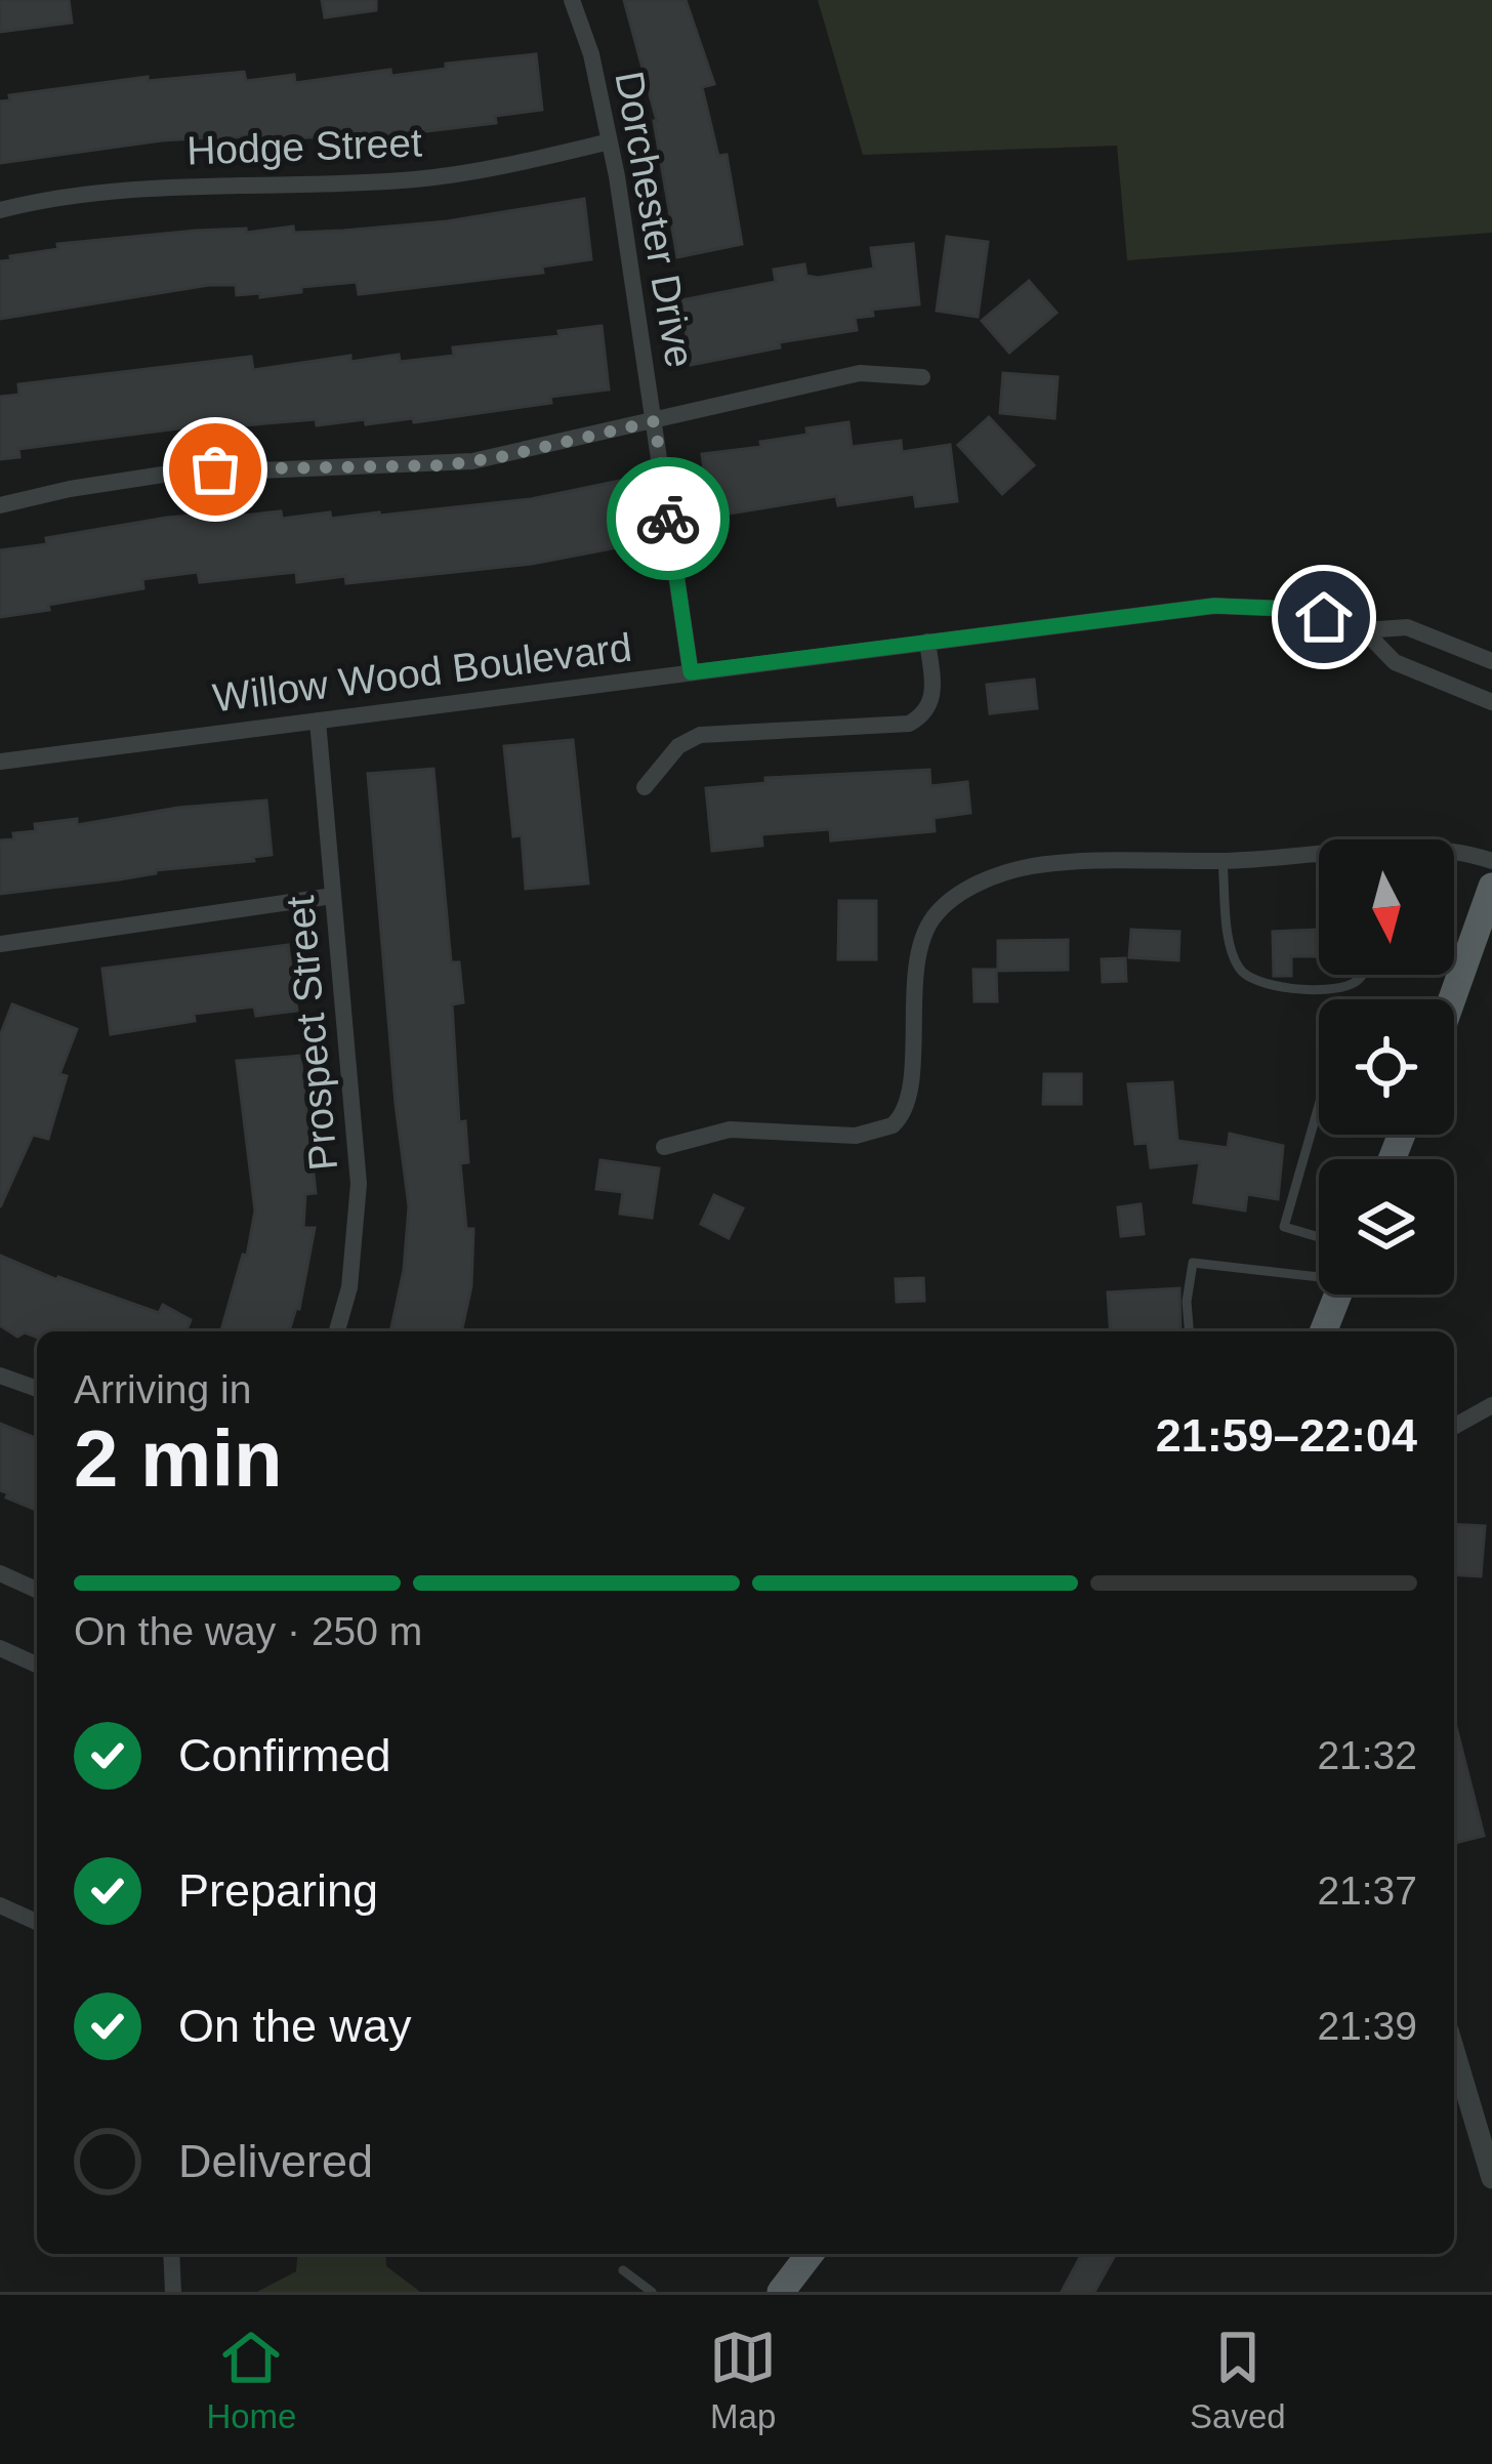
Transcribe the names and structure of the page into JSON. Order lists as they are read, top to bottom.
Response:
{
  "streets": {
    "street": [
      "Hodge Street",
      "Dorchester Drive",
      "Willow Wood Boulevard",
      "Prospect Street"
    ]
  },
  "crossings": [
    ["Hodge Street", "Dorchester Drive"],
    ["Dorchester Drive", "Willow Wood Boulevard"],
    ["Willow Wood Boulevard", "Prospect Street"]
  ],
  "north": "bottom",
  "page": {
    "heading": ["2 min", "Arriving in", "21:59–22:04"],
    "bar": "On the way · 250 m",
    "list": [
      ["Confirmed", "21:32"],
      ["Preparing", "21:37"],
      ["On the way", "21:39"],
      "Delivered"
    ],
    "tabs": ["Home", "Map", "Saved"]
  }
}
